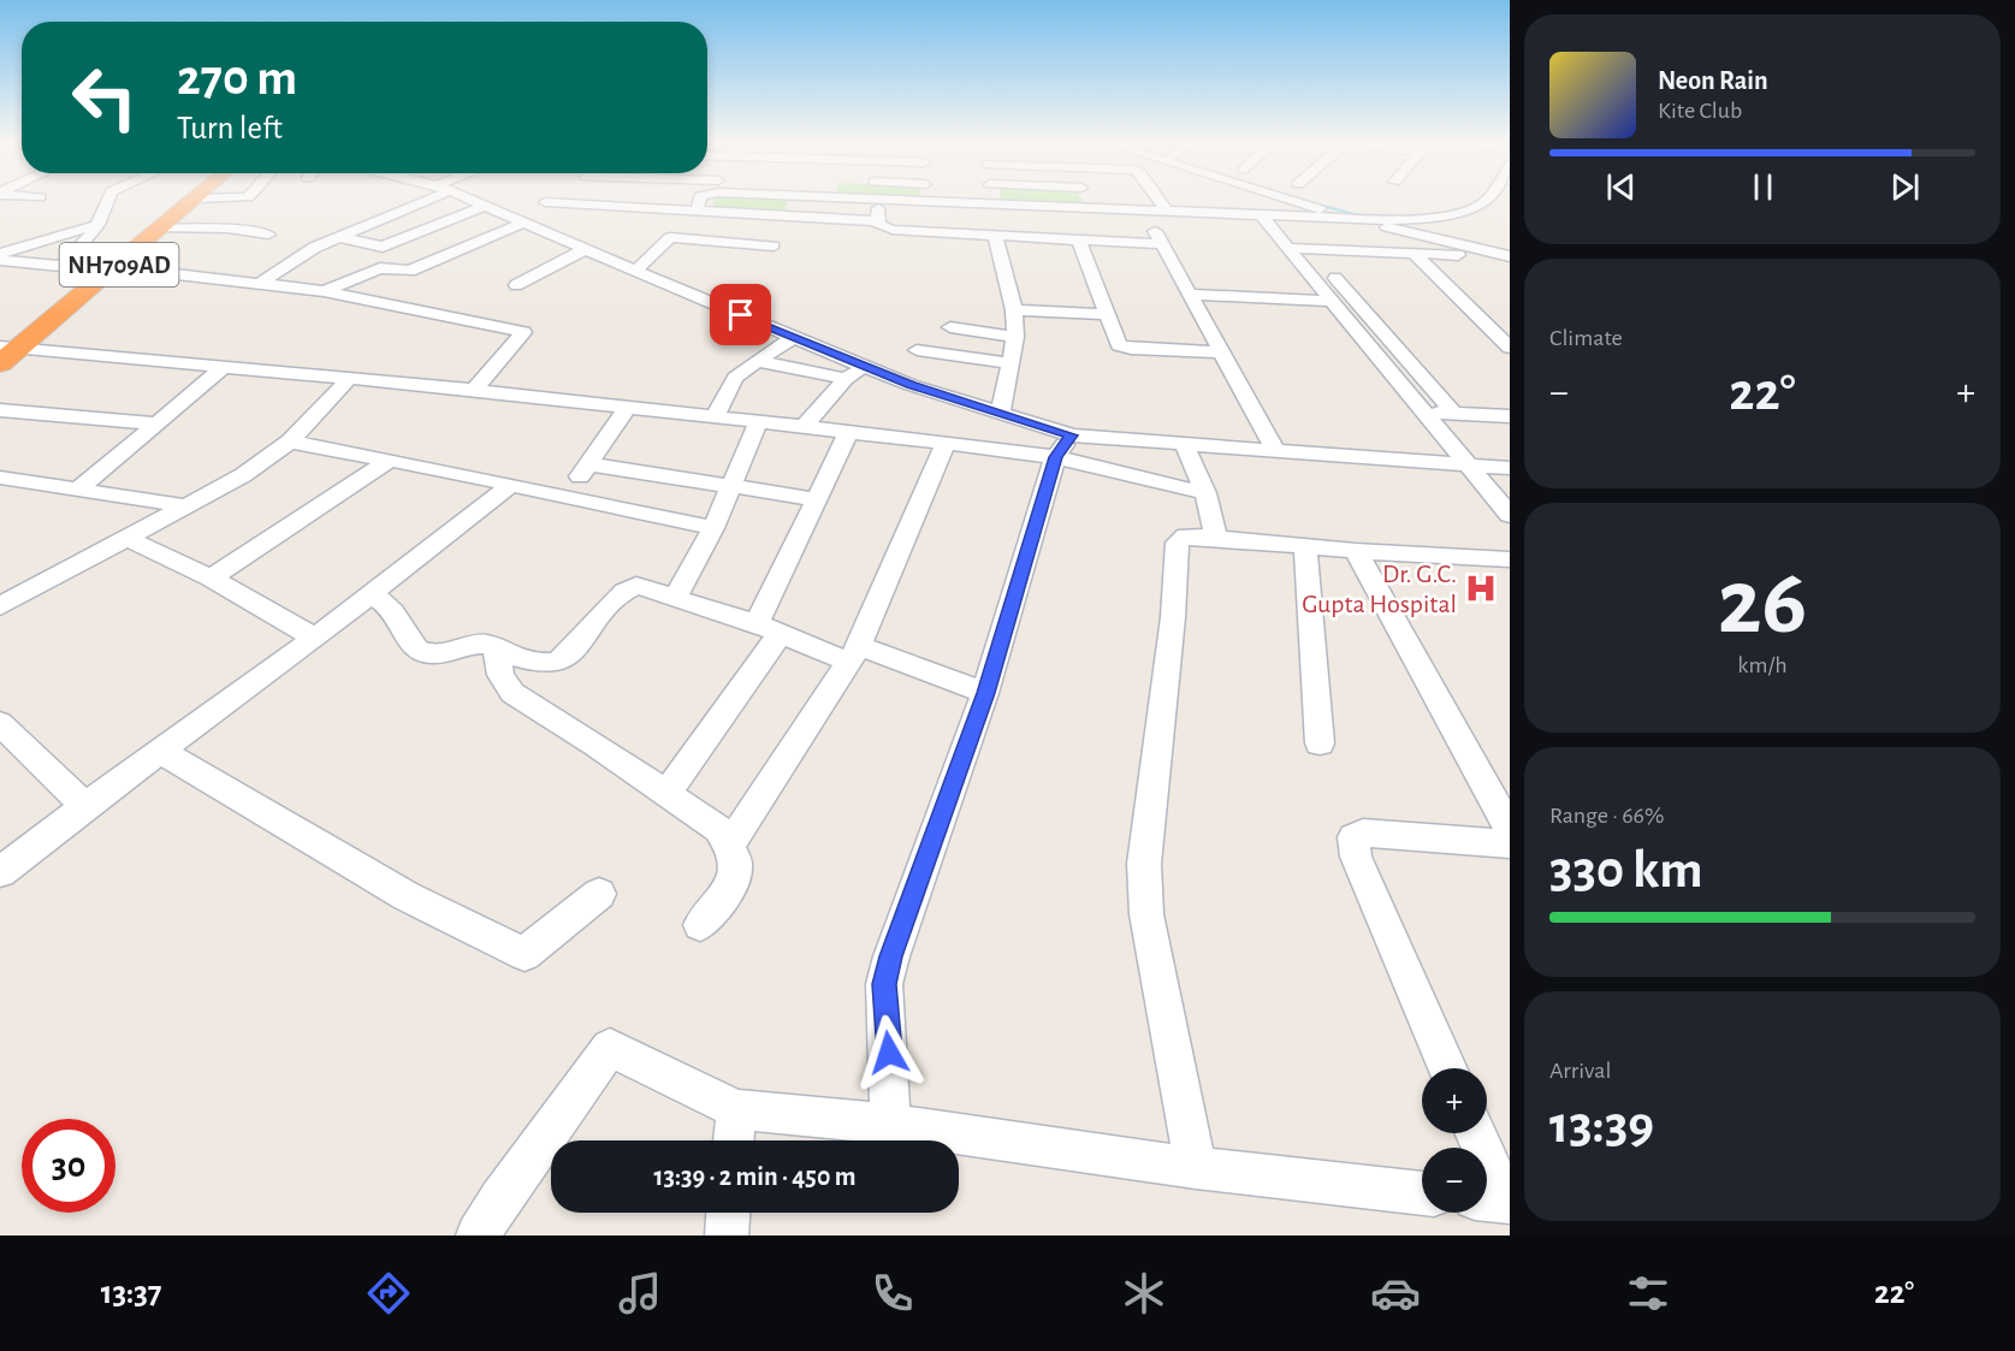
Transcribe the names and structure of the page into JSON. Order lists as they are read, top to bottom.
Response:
{
  "streets": {
    "highway": ["NH709AD"]
  },
  "places": {
    "hospital": ["Dr. G.C. Gupta Hospital"]
  },
  "page": {
    "turn": ["270 m", "Turn left"],
    "song": ["Neon Rain", "Kite Club"],
    "tile": [
      "Climate",
      ["26", "km/h"],
      ["Range · 66%", "330 km"],
      ["Arrival", "13:39"]
    ],
    "heat": ["−", "22°", "+"],
    "map_buttons": ["+", "−"],
    "limit": "30",
    "trip": "13:39 · 2 min · 450 m",
    "tabs": ["13:37", "22°"]
  }
}
